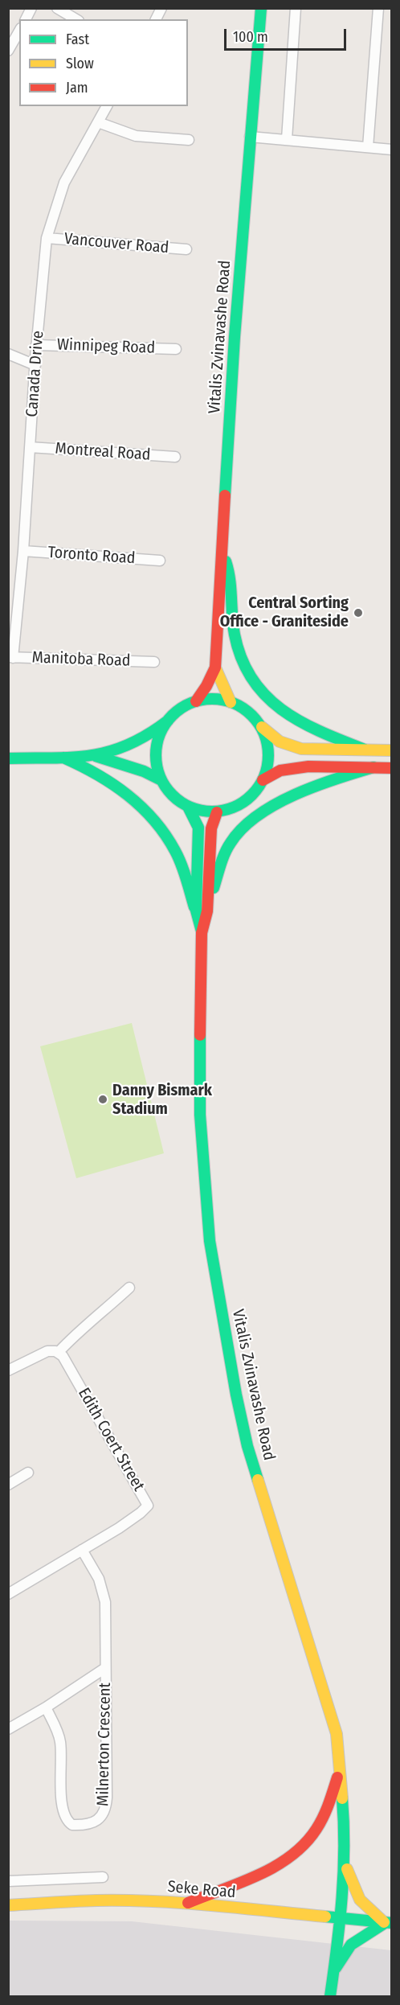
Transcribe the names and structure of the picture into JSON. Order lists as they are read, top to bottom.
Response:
{
  "streets": {
    "main road": ["Vitalis Zvinavashe Road", "Seke Road"],
    "street": [
      "Vancouver Road",
      "Winnipeg Road",
      "Canada Drive",
      "Montreal Road",
      "Toronto Road",
      "Manitoba Road",
      "Edith Coert Street",
      "Milnerton Crescent"
    ]
  },
  "crossings": [
    ["Vancouver Road", "Canada Drive"],
    ["Vitalis Zvinavashe Road", "Seke Road"],
    ["Winnipeg Road", "Canada Drive"],
    ["Canada Drive", "Montreal Road"],
    ["Canada Drive", "Toronto Road"],
    ["Canada Drive", "Manitoba Road"],
    ["Edith Coert Street", "Milnerton Crescent"]
  ],
  "places": ["Central Sorting Office - Graniteside", "Danny Bismark Stadium"],
  "legend": ["Fast", "Slow", "Jam"],
  "scale_bar": "100 m"
}
